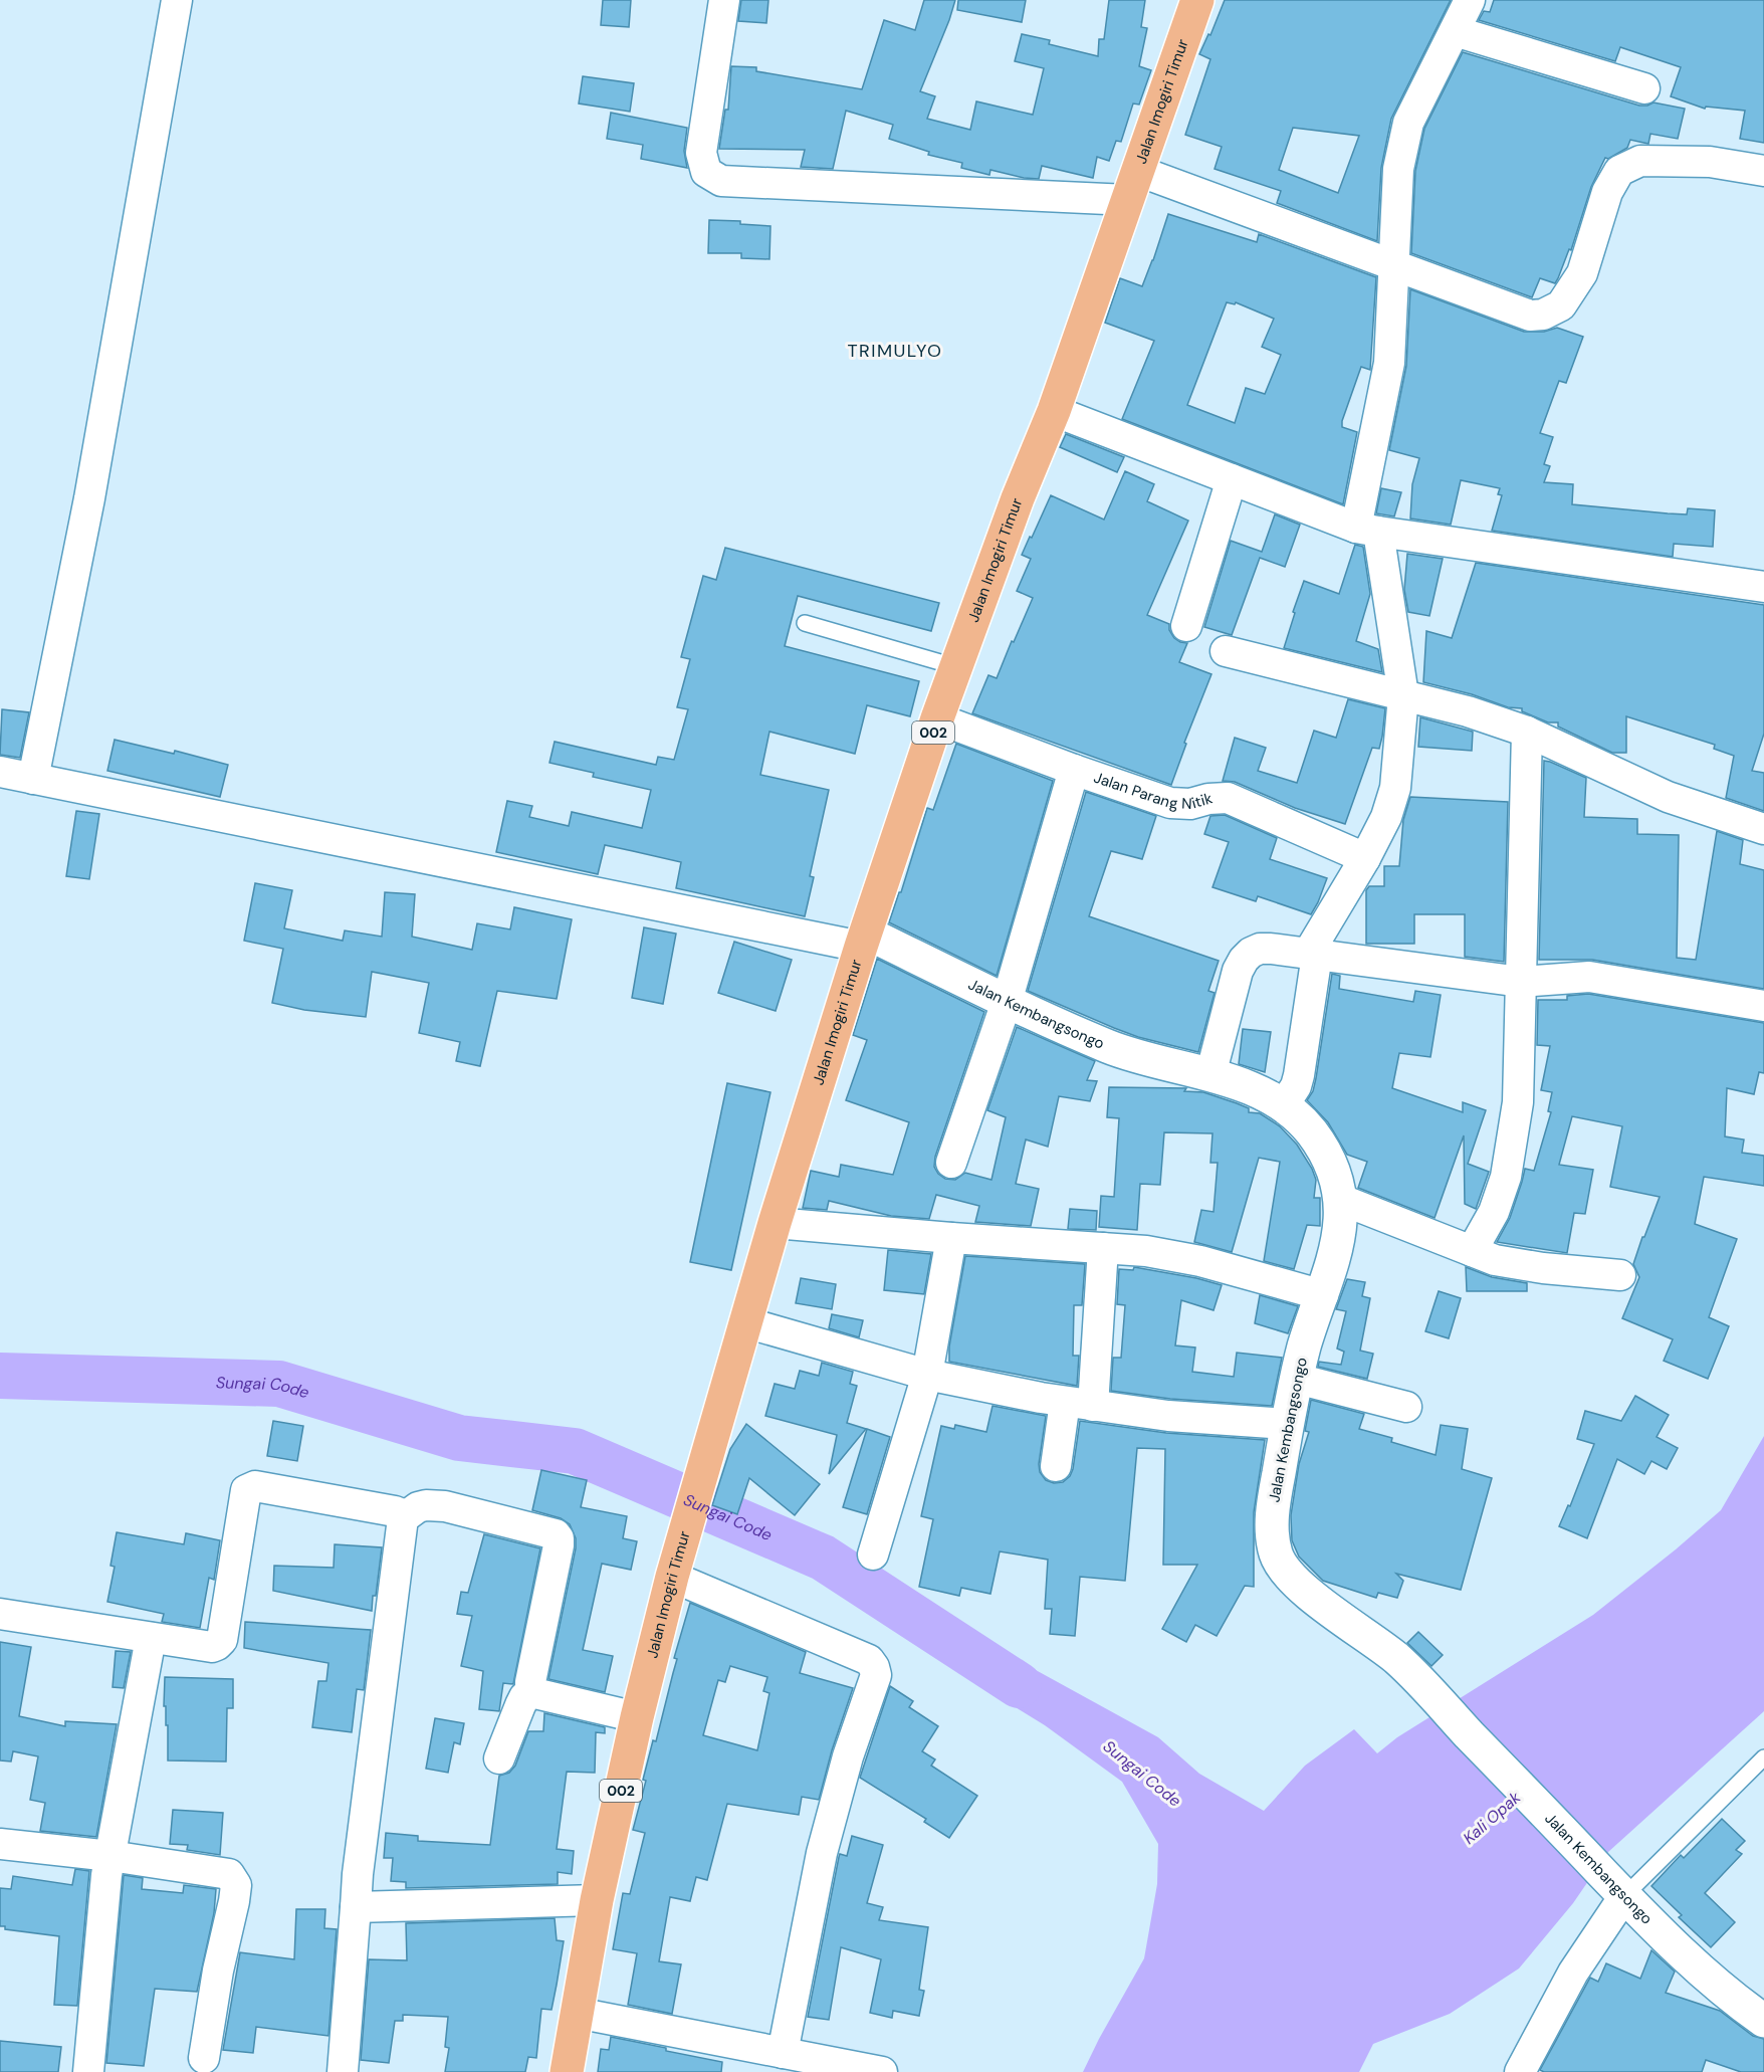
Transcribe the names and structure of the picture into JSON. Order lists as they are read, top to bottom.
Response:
{
  "streets": {
    "main road": ["Jalan Imogiri Timur", "002"],
    "street": ["Jalan Parang Nitik", "Jalan Kembangsongo"]
  },
  "crossings": [
    ["Jalan Imogiri Timur", "Jalan Parang Nitik"],
    ["Jalan Imogiri Timur", "Jalan Kembangsongo"]
  ],
  "districts": ["TRIMULYO"],
  "water": ["Sungai Code", "Kali Opak"]
}
